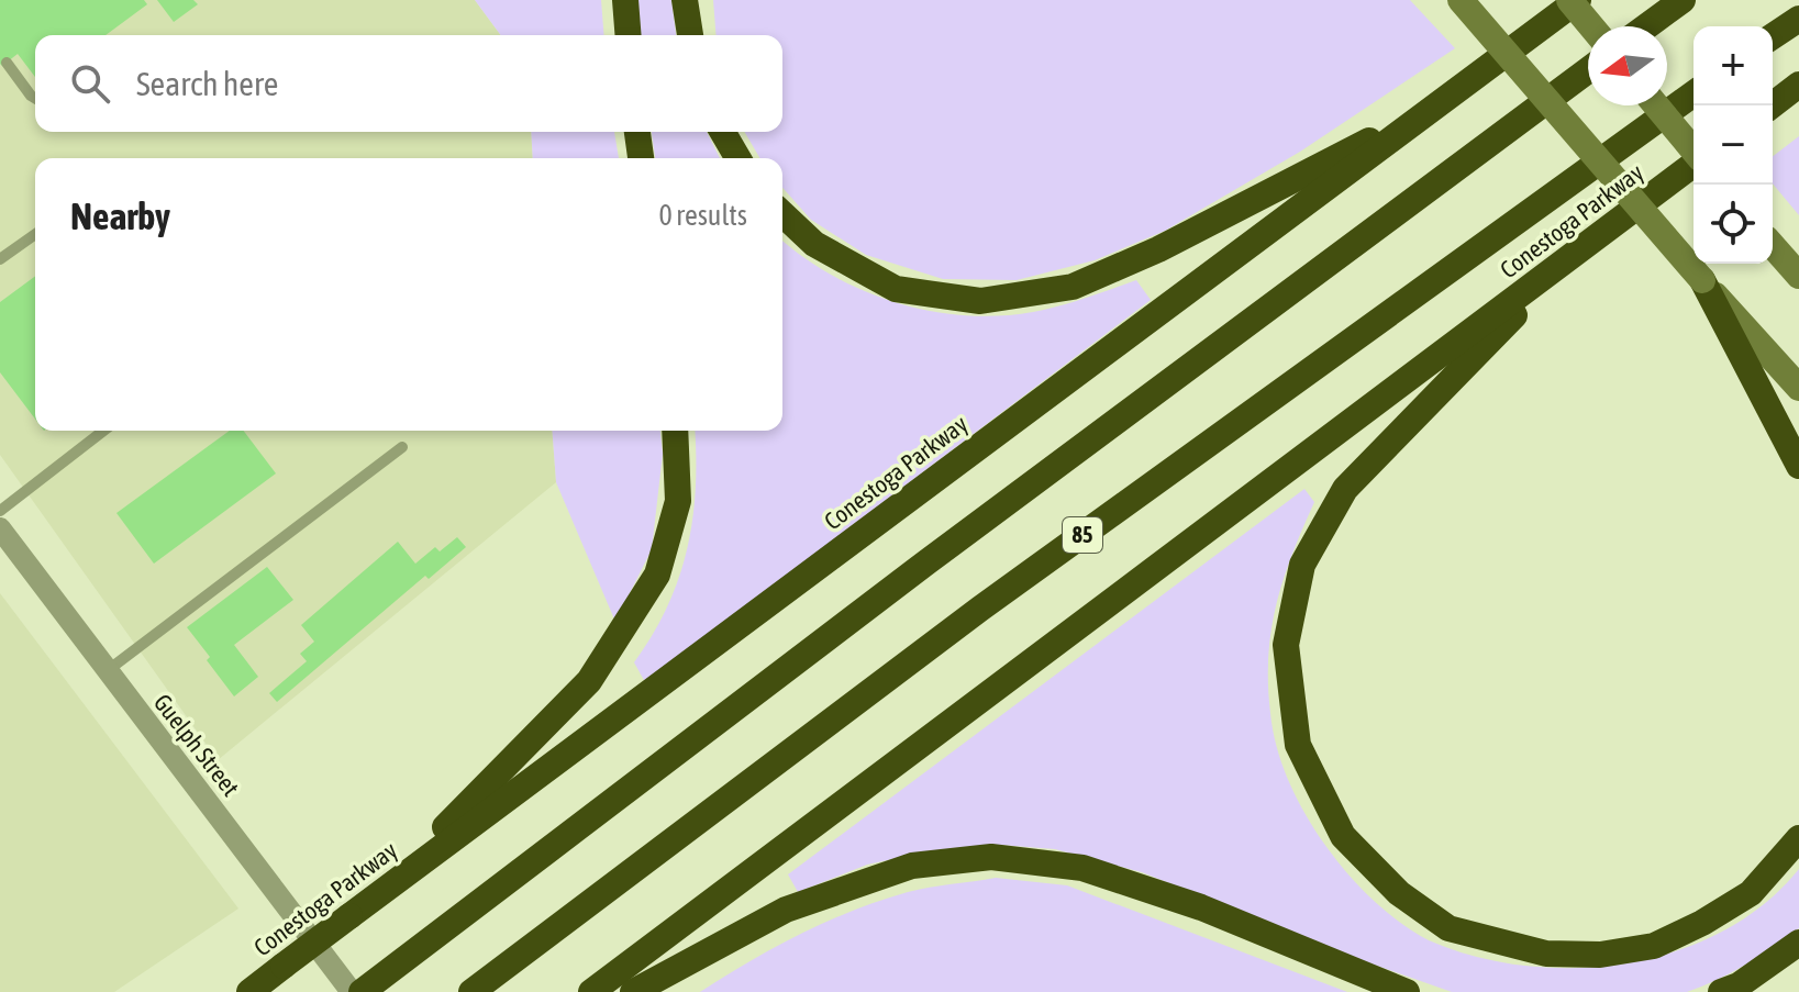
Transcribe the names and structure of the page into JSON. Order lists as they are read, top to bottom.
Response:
{
  "streets": {
    "highway": ["Conestoga Parkway", "85"],
    "street": ["Guelph Street"]
  },
  "north": "left",
  "page": {
    "map_buttons": ["+", "−"],
    "search": "Search here",
    "heading": ["Nearby", "0 results"]
  }
}
